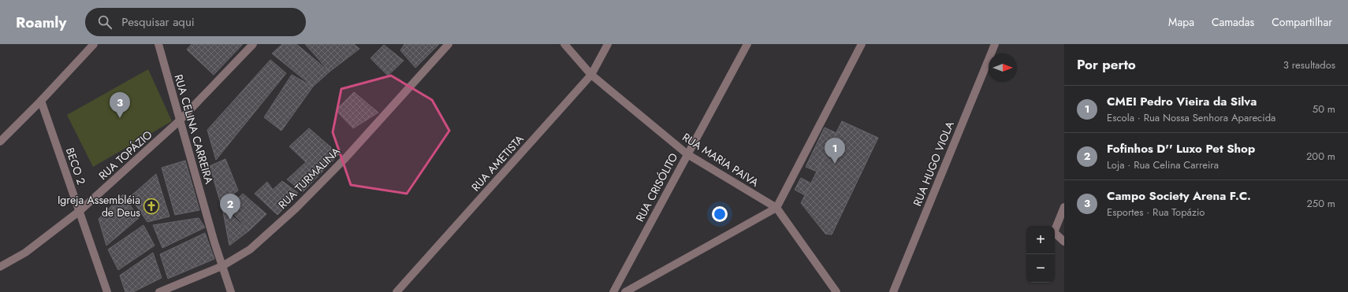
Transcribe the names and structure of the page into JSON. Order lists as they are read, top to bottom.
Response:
{
  "streets": {
    "street": [
      "RUA CELINA CARREIRA",
      "RUA TOPÁZIO",
      "RUA MARIA PAIVA",
      "RUA AMETISTA",
      "RUA HUGO VIOLA",
      "BECO 2",
      "RUA TURMALINA",
      "RUA CRISÓLITO"
    ]
  },
  "crossings": [
    ["RUA CELINA CARREIRA", "RUA TOPÁZIO"],
    ["RUA CELINA CARREIRA", "RUA TURMALINA"],
    ["RUA TOPÁZIO", "BECO 2"],
    ["RUA MARIA PAIVA", "RUA AMETISTA"],
    ["RUA MARIA PAIVA", "RUA CRISÓLITO"]
  ],
  "places": {
    "church": ["Igreja Assembléia de Deus"]
  },
  "north": "right",
  "page": {
    "header": "Roamly",
    "search": "Pesquisar aqui",
    "nav": ["Mapa", "Camadas", "Compartilhar"],
    "heading": ["Por perto", "3 resultados"],
    "list": [
      {
        "mark": "1",
        "name": "CMEI Pedro Vieira da Silva",
        "note": "Escola · Rua Nossa Senhora Aparecida",
        "value": "50 m"
      },
      {
        "mark": "2",
        "name": "Fofinhos D'' Luxo Pet Shop",
        "note": "Loja · Rua Celina Carreira",
        "value": "200 m"
      },
      {
        "mark": "3",
        "name": "Campo Society Arena F.C.",
        "note": "Esportes · Rua Topázio",
        "value": "250 m"
      }
    ],
    "pins": ["3", "1", "2"],
    "map_buttons": ["+", "−"]
  }
}
